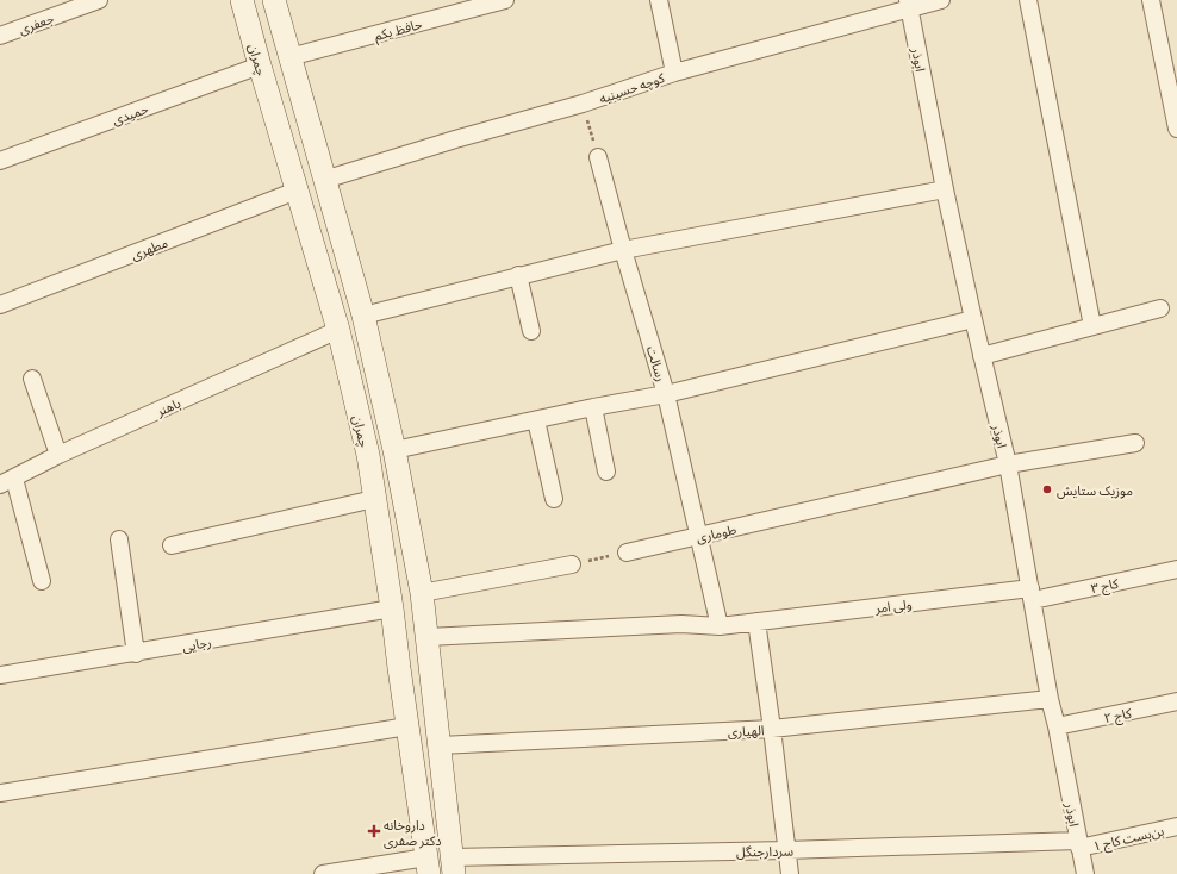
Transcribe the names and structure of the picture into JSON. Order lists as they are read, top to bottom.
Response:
{
  "streets": {
    "main road": ["چمران"],
    "street": [
      "جعفری",
      "حافظ یکم",
      "ابوذر",
      "کوچه حسینیه",
      "حمیدی",
      "مطهری",
      "رسالت",
      "باهنر",
      "طوماری",
      "کاج ۳",
      "ولی امر",
      "رجایی",
      "کاج ۲",
      "الهیاری",
      "بن‌بست کاج ۱",
      "سردارجنگل"
    ]
  },
  "crossings": [
    ["حافظ یکم", "چمران"],
    ["چمران", "کوچه حسینیه"],
    ["چمران", "حمیدی"],
    ["چمران", "مطهری"],
    ["چمران", "باهنر"],
    ["چمران", "ولی امر"],
    ["چمران", "رجایی"],
    ["چمران", "الهیاری"],
    ["چمران", "سردارجنگل"],
    ["ابوذر", "کوچه حسینیه"],
    ["ابوذر", "طوماری"],
    ["ابوذر", "کاج ۳"],
    ["ابوذر", "ولی امر"],
    ["ابوذر", "کاج ۲"],
    ["ابوذر", "الهیاری"],
    ["ابوذر", "بن‌بست کاج ۱"],
    ["ابوذر", "سردارجنگل"],
    ["رسالت", "طوماری"],
    ["رسالت", "ولی امر"],
    ["کاج ۳", "ولی امر"],
    ["بن‌بست کاج ۱", "سردارجنگل"]
  ],
  "places": {
    "other": ["موزیک ستایش"],
    "health": ["داروخانه دکتر صفری"]
  }
}
